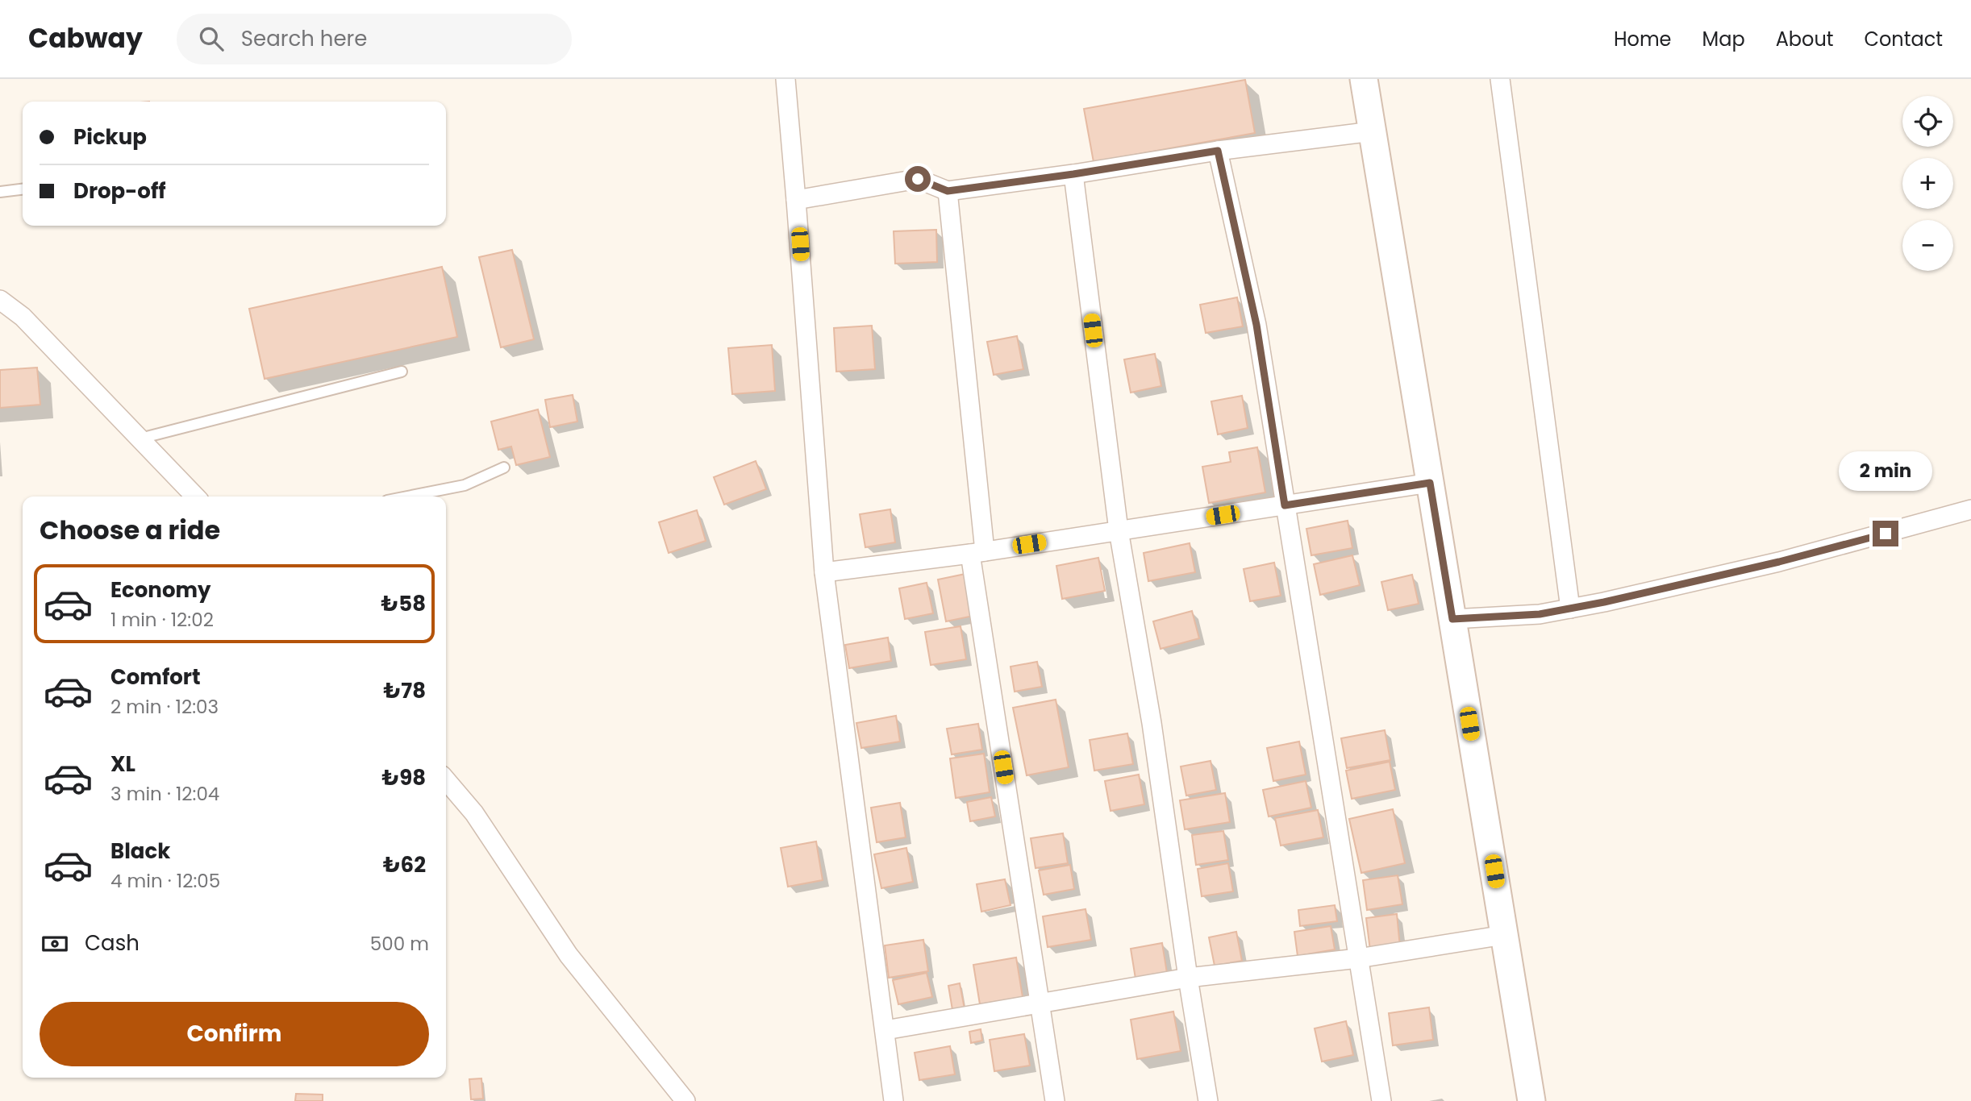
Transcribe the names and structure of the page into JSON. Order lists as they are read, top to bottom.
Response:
{
  "page": {
    "header": "Cabway",
    "search": "Search here",
    "nav": [
      "Home",
      "Map",
      "About",
      "Contact"
    ],
    "map_buttons": ["+", "−"],
    "banner": ["Pickup", "Drop-off"],
    "bubble": "2 min",
    "heading": "Choose a ride",
    "list": [
      {
        "name": "Economy",
        "note": "1 min · 12:02",
        "value": "₺58"
      },
      {
        "name": "Comfort",
        "note": "2 min · 12:03",
        "value": "₺78"
      },
      {
        "name": "XL",
        "note": "3 min · 12:04",
        "value": "₺98"
      },
      {
        "name": "Black",
        "note": "4 min · 12:05",
        "value": "₺62"
      }
    ],
    "pay": ["Cash", "500 m"],
    "buttons": "Confirm"
  }
}
